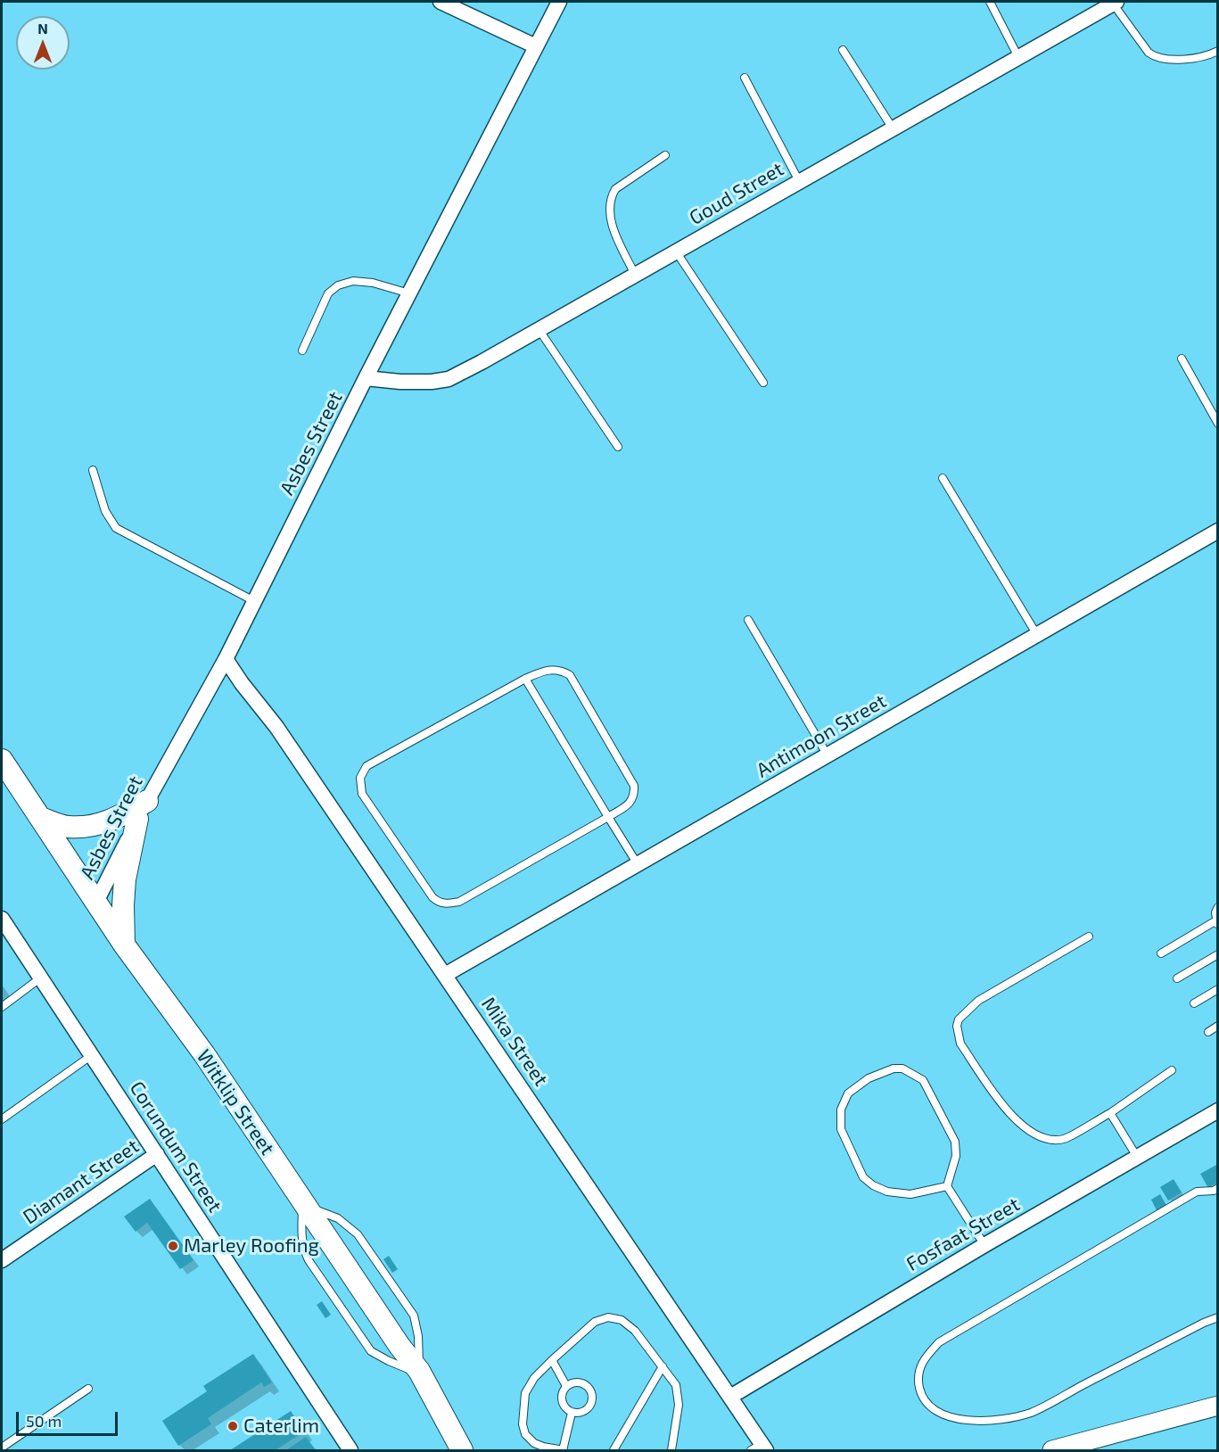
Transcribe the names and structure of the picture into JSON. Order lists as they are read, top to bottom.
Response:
{
  "streets": {
    "main road": ["Witklip Street"],
    "street": [
      "Goud Street",
      "Asbes Street",
      "Antimoon Street",
      "Mika Street",
      "Corundum Street",
      "Diamant Street",
      "Fosfaat Street"
    ]
  },
  "crossings": [
    ["Goud Street", "Asbes Street"],
    ["Asbes Street", "Mika Street"],
    ["Asbes Street", "Witklip Street"],
    ["Antimoon Street", "Mika Street"],
    ["Mika Street", "Fosfaat Street"],
    ["Corundum Street", "Diamant Street"]
  ],
  "places": ["Marley Roofing", "Caterlim"],
  "scale_bar": "50 m",
  "north": "top"
}
